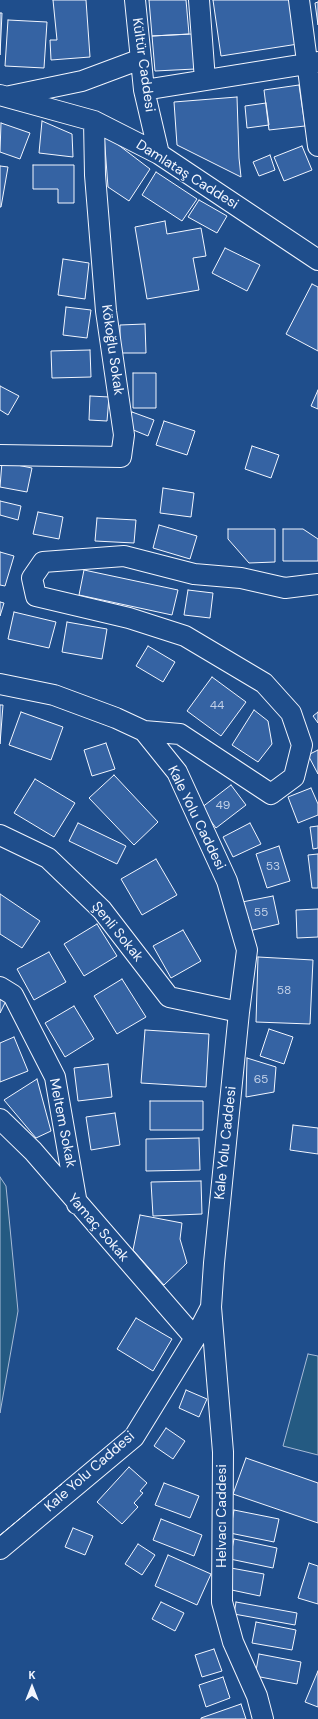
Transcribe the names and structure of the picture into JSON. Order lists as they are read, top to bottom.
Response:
{
  "streets": {
    "street": [
      "Kültür Caddesi",
      "Damlataş Caddesi",
      "Kökoğlu Sokak",
      "Kale Yolu Caddesi",
      "Şenli Sokak",
      "Meltem Sokak",
      "Yamaç Sokak",
      "Helvacı Caddesi"
    ]
  },
  "crossings": [
    ["Kültür Caddesi", "Damlataş Caddesi"],
    ["Damlataş Caddesi", "Kökoğlu Sokak"],
    ["Kale Yolu Caddesi", "Şenli Sokak"],
    ["Kale Yolu Caddesi", "Yamaç Sokak"],
    ["Kale Yolu Caddesi", "Helvacı Caddesi"],
    ["Meltem Sokak", "Yamaç Sokak"]
  ],
  "house_numbers": [
    "44",
    "49",
    "53",
    "55",
    "58",
    "65"
  ],
  "north": "top"
}
